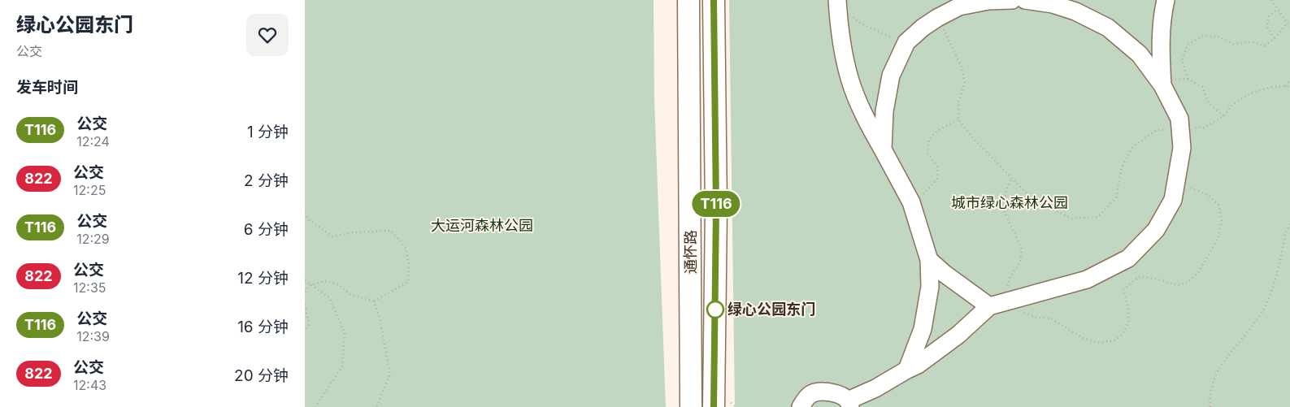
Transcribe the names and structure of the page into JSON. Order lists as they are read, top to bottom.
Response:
{
  "streets": {
    "main road": ["通怀路"]
  },
  "parks": ["城市绿心森林公园", "大运河森林公园"],
  "places": ["绿心公园东门"],
  "lines": ["bus line T116"],
  "page": {
    "heading": [
      ["绿心公园东门", "公交"],
      "发车时间"
    ],
    "on_map": "T116",
    "list": [
      {
        "mark": "T116",
        "name": "公交",
        "note": "12:24",
        "value": "1 分钟"
      },
      {
        "mark": "822",
        "name": "公交",
        "note": "12:25",
        "value": "2 分钟"
      },
      {
        "mark": "T116",
        "name": "公交",
        "note": "12:29",
        "value": "6 分钟"
      },
      {
        "mark": "822",
        "name": "公交",
        "note": "12:35",
        "value": "12 分钟"
      },
      {
        "mark": "T116",
        "name": "公交",
        "note": "12:39",
        "value": "16 分钟"
      },
      {
        "mark": "822",
        "name": "公交",
        "note": "12:43",
        "value": "20 分钟"
      }
    ]
  }
}
